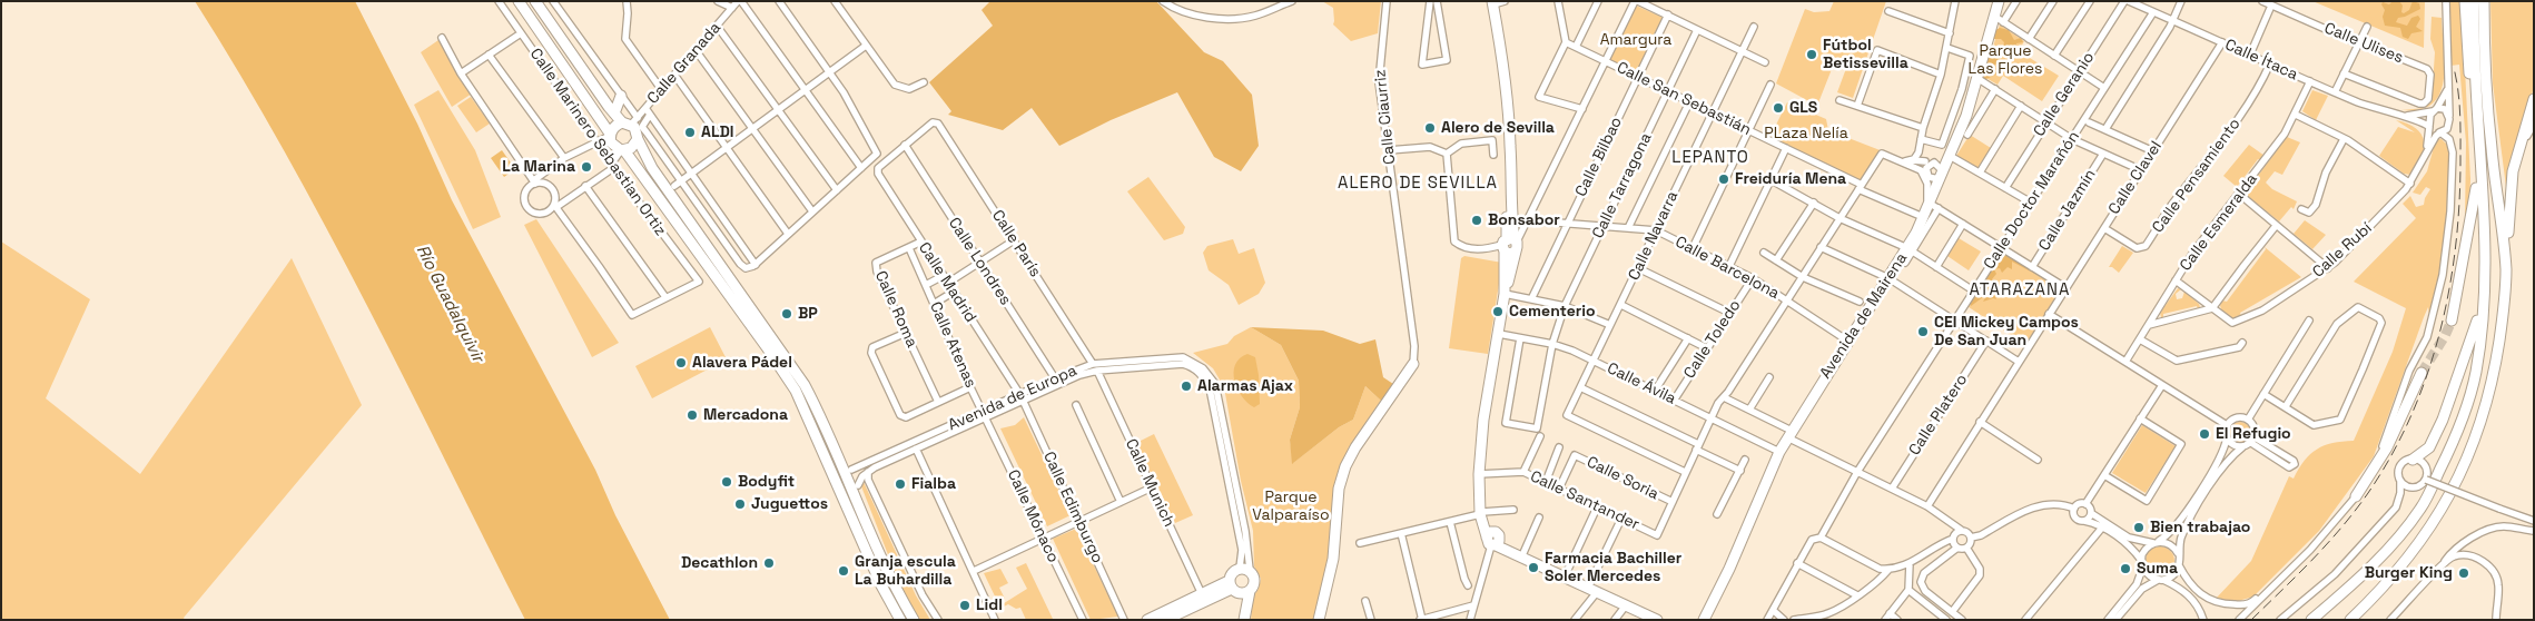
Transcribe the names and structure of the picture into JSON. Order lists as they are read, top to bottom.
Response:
{
  "streets": {
    "main road": ["Avenida de Mairena"],
    "street": [
      "Calle Ulises",
      "Calle Ítaca",
      "Calle Granada",
      "Calle Geranio",
      "Calle San Sebastián",
      "Calle Ciaurriz",
      "Calle Marinero Sebastian Ortiz",
      "Calle Bilbao",
      "Calle Pensamiento",
      "Calle Clavel",
      "Calle Tarragona",
      "Calle Doctor Marañón",
      "Calle Jazmín",
      "Calle Esmeralda",
      "Calle Navarra",
      "Calle París",
      "Calle Rubí",
      "Calle Londres",
      "Calle Barcelona",
      "Calle Madrid",
      "Calle Roma",
      "Calle Toledo",
      "Calle Atenas",
      "Calle Ávila",
      "Avenida de Europa",
      "Calle Platero",
      "Calle Soria",
      "Calle Munich",
      "Calle Santander",
      "Calle Edimburgo",
      "Calle Mónaco"
    ]
  },
  "crossings": [
    ["Calle Ítaca", "Calle Pensamiento"],
    ["Calle Ítaca", "Calle Clavel"],
    ["Calle Ítaca", "Calle Doctor Marañón"],
    ["Calle Ítaca", "Calle Esmeralda"],
    ["Calle Ítaca", "Calle Rubí"],
    ["Calle San Sebastián", "Calle Bilbao"],
    ["Calle San Sebastián", "Calle Clavel"],
    ["Calle San Sebastián", "Calle Tarragona"],
    ["Calle San Sebastián", "Calle Doctor Marañón"],
    ["Calle San Sebastián", "Calle Jazmín"],
    ["Calle San Sebastián", "Calle Navarra"],
    ["Calle San Sebastián", "Avenida de Mairena"],
    ["Calle Bilbao", "Calle Barcelona"],
    ["Calle Pensamiento", "Calle Clavel"],
    ["Calle Tarragona", "Calle Barcelona"],
    ["Calle Tarragona", "Calle Ávila"],
    ["Calle Navarra", "Calle Barcelona"],
    ["Calle Navarra", "Calle Ávila"],
    ["Calle París", "Calle Londres"],
    ["Calle París", "Calle Madrid"],
    ["Calle París", "Avenida de Europa"],
    ["Calle París", "Calle Munich"],
    ["Calle Londres", "Calle Madrid"],
    ["Calle Londres", "Avenida de Europa"],
    ["Calle Barcelona", "Avenida de Mairena"],
    ["Calle Barcelona", "Calle Toledo"],
    ["Calle Madrid", "Calle Roma"],
    ["Calle Madrid", "Avenida de Europa"],
    ["Calle Madrid", "Calle Edimburgo"],
    ["Calle Roma", "Calle Atenas"],
    ["Avenida de Mairena", "Calle Ávila"],
    ["Calle Toledo", "Calle Ávila"],
    ["Calle Atenas", "Avenida de Europa"],
    ["Calle Atenas", "Calle Mónaco"],
    ["Avenida de Europa", "Calle Munich"],
    ["Avenida de Europa", "Calle Edimburgo"],
    ["Avenida de Europa", "Calle Mónaco"],
    ["Calle Soria", "Calle Santander"]
  ],
  "districts": ["LEPANTO", "ALERO DE SEVILLA", "ATARAZANA"],
  "water": ["Río Guadalquivir"],
  "parks": [
    "Amargura",
    "Parque Las Flores",
    "PLaza Nelía",
    "Parque Valparaíso"
  ],
  "places": [
    "Fútbol Betissevilla",
    "GLS",
    "Alero de Sevilla",
    "ALDI",
    "La Marina",
    "Freiduría Mena",
    "Bonsabor",
    "Cementerio",
    "BP",
    "CEI Mickey Campos De San Juan",
    "Alavera Pádel",
    "Alarmas Ajax",
    "Mercadona",
    "El Refugio",
    "Bodyfit",
    "Fialba",
    "Juguettos",
    "Bien trabajao",
    "Decathlon",
    "Farmacia Bachiller Soler Mercedes",
    "Suma",
    "Granja escula La Buhardilla",
    "Burger King",
    "Lidl"
  ]
}
